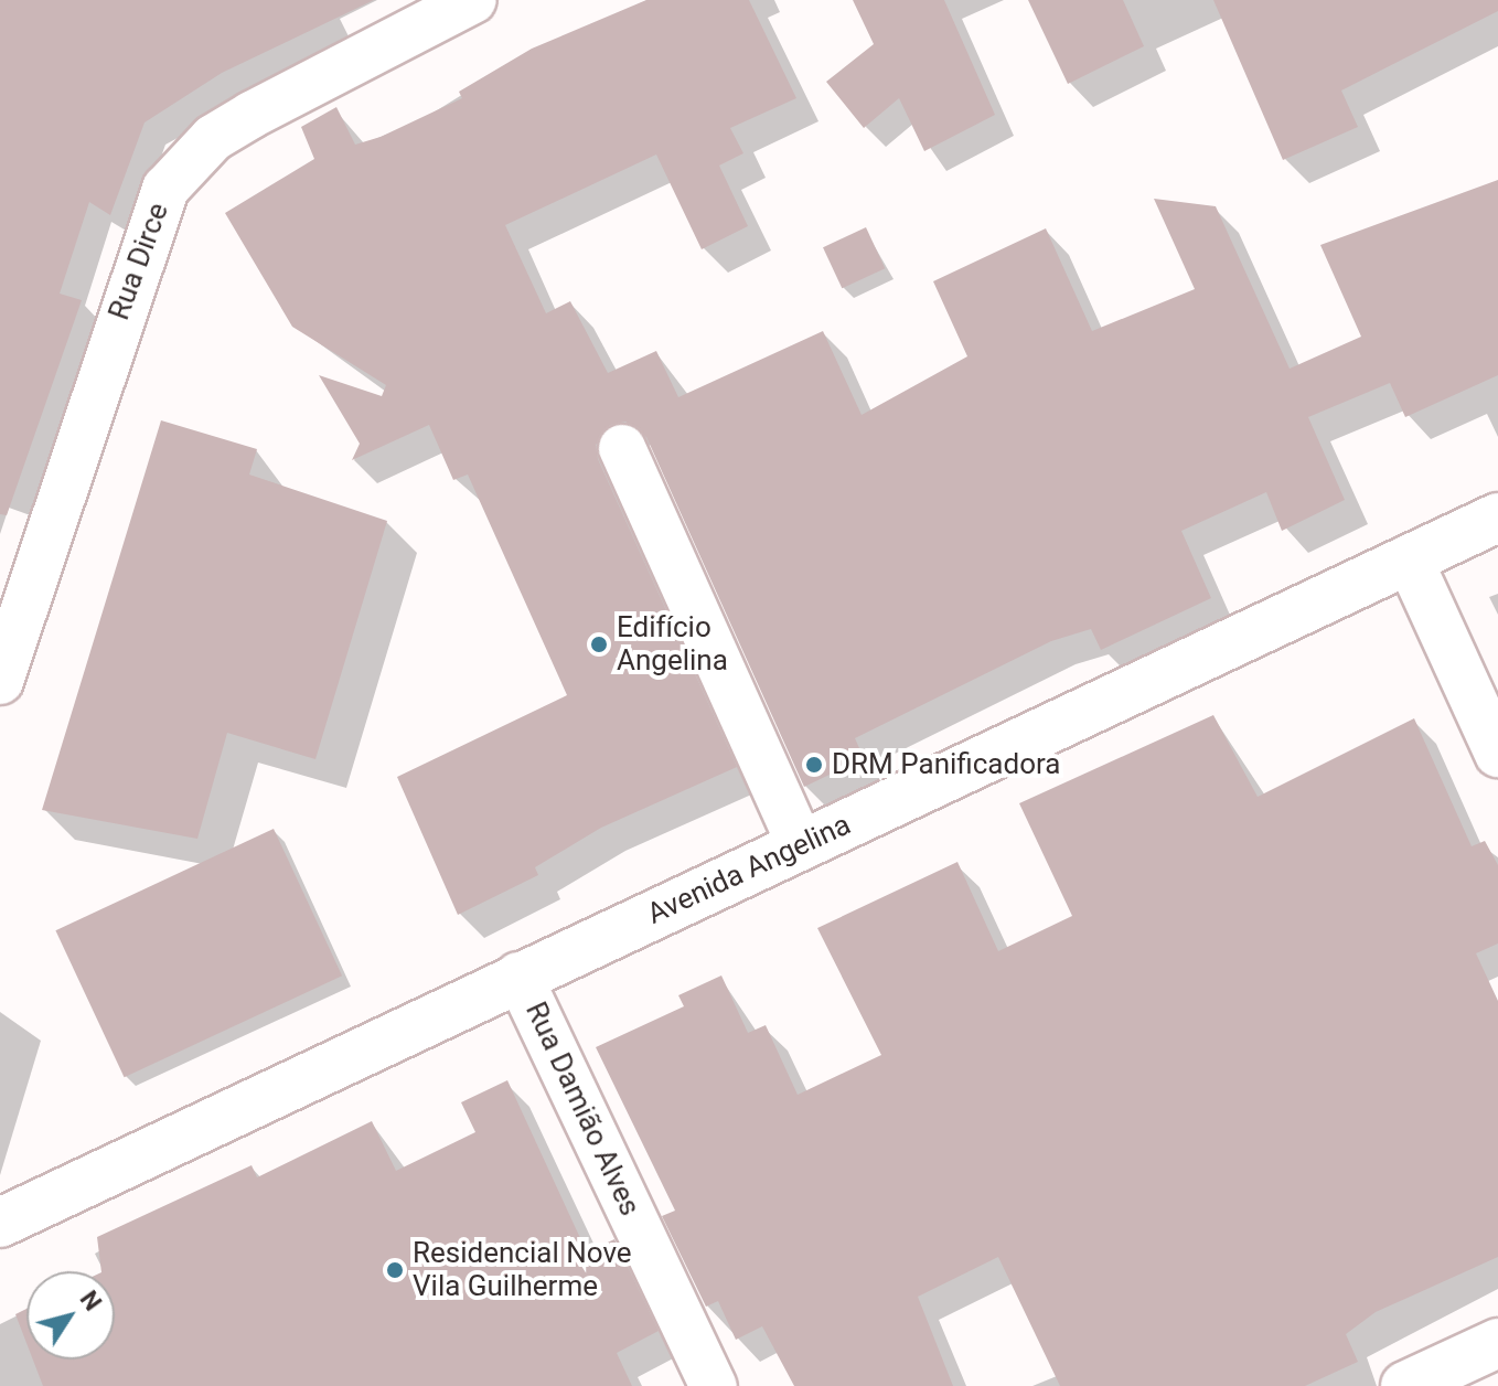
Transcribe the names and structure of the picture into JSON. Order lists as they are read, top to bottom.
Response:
{
  "streets": {
    "street": ["Rua Dirce", "Avenida Angelina", "Rua Damião Alves"]
  },
  "crossings": [
    ["Avenida Angelina", "Rua Damião Alves"]
  ],
  "places": ["Edifício Angelina", "DRM Panificadora", "Residencial Nove Vila Guilherme"],
  "north": "top right"
}
